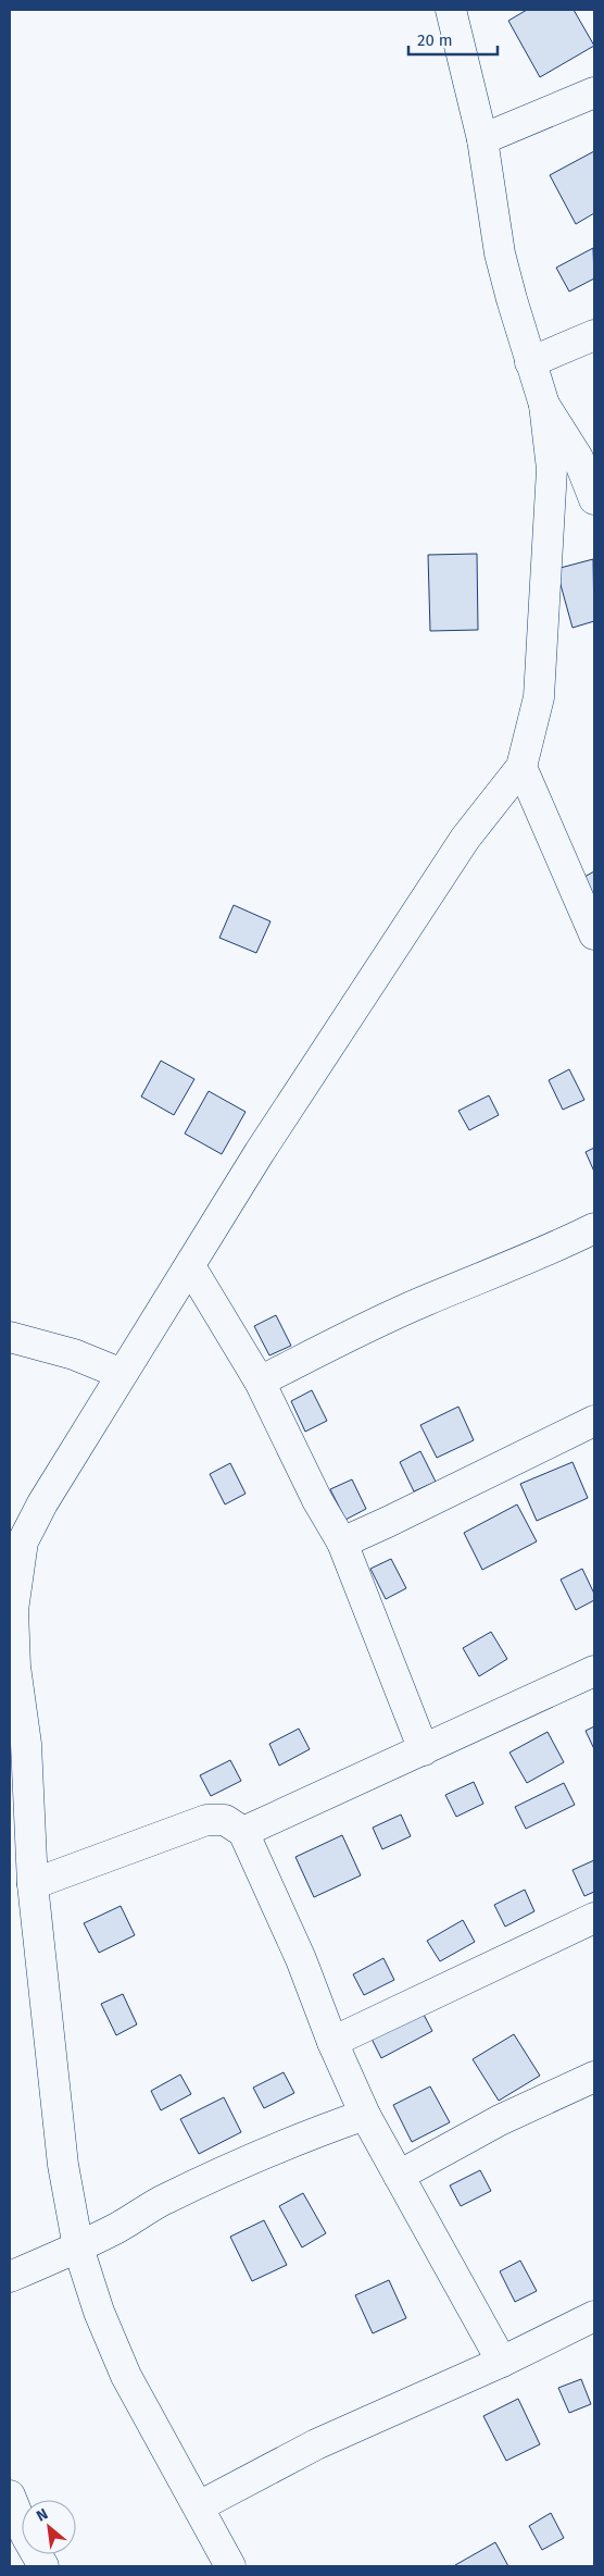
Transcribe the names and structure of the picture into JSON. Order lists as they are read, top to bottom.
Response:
{
  "scale_bar": "20 m",
  "north": "top left"
}
